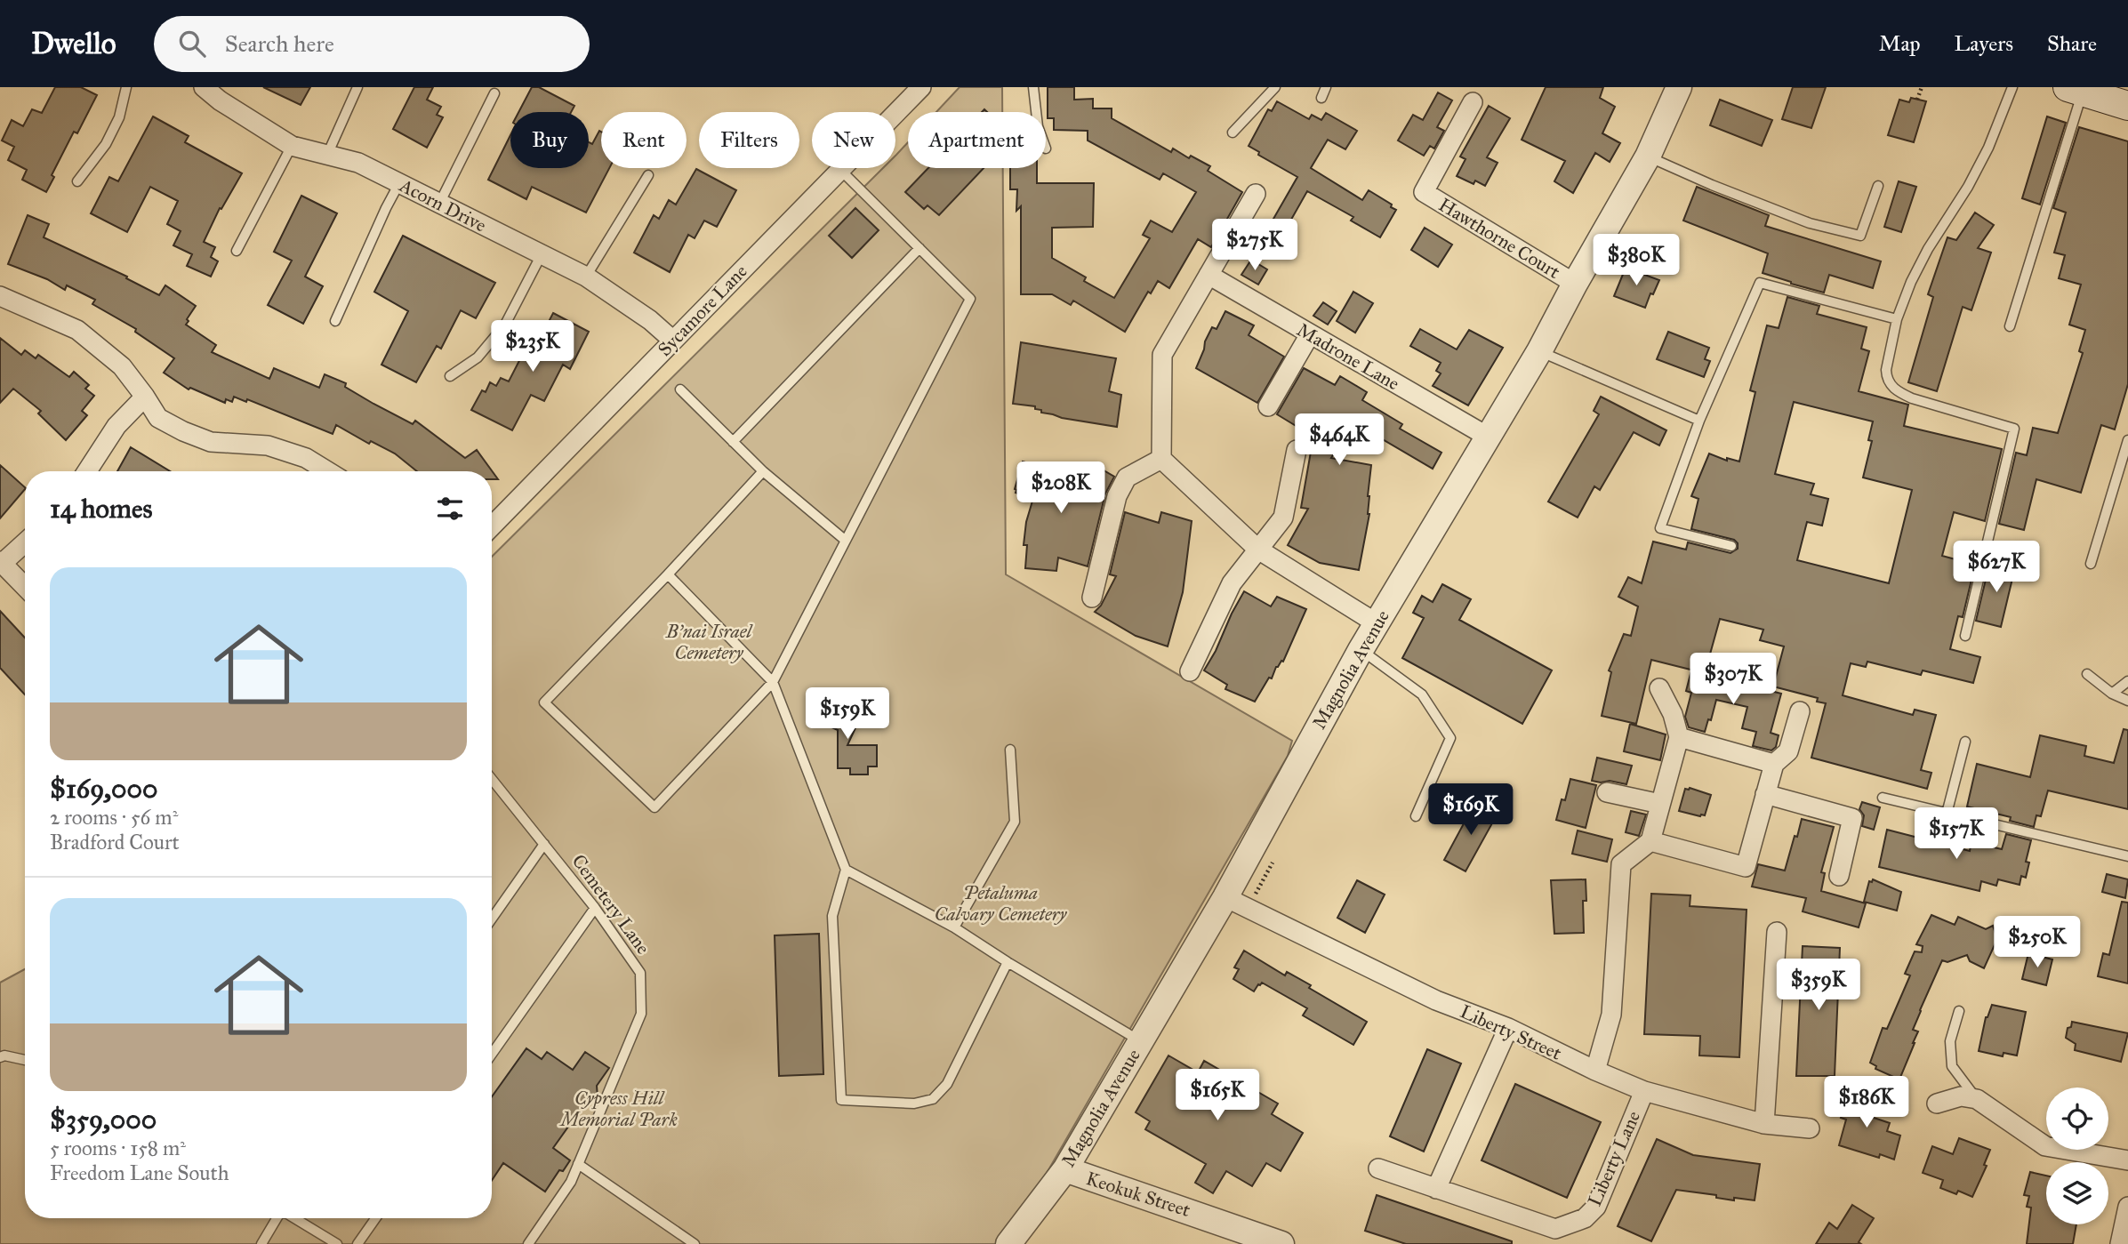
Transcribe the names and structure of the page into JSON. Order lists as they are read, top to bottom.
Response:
{
  "streets": {
    "street": [
      "Acorn Drive",
      "Hawthorne Court",
      "Sycamore Lane",
      "Madrone Lane",
      "Magnolia Avenue",
      "Liberty Street",
      "Liberty Lane",
      "Keokuk Street"
    ],
    "lane": ["Cemetery Lane"]
  },
  "crossings": [
    ["Acorn Drive", "Sycamore Lane"],
    ["Hawthorne Court", "Magnolia Avenue"],
    ["Madrone Lane", "Magnolia Avenue"],
    ["Magnolia Avenue", "Liberty Street"],
    ["Magnolia Avenue", "Keokuk Street"],
    ["Liberty Street", "Liberty Lane"]
  ],
  "parks": ["B'nai Israel Cemetery", "Petaluma Calvary Cemetery", "Cypress Hill Memorial Park"],
  "page": {
    "header": "Dwello",
    "search": "Search here",
    "nav": ["Map", "Layers", "Share"],
    "chip": [
      "Buy",
      "Rent",
      "Filters",
      "New",
      "Apartment"
    ],
    "price": [
      "$275K",
      "$380K",
      "$235K",
      "$464K",
      "$208K",
      "$627K",
      "$307K",
      "$159K",
      "$169K",
      "$157K",
      "$250K",
      "$359K",
      "$165K",
      "$186K"
    ],
    "heading": "14 homes",
    "list": [
      {
        "name": "$169,000",
        "note": "2 rooms · 56 m² · Bradford Court"
      },
      {
        "name": "$359,000",
        "note": "5 rooms · 158 m² · Freedom Lane South"
      }
    ]
  }
}
